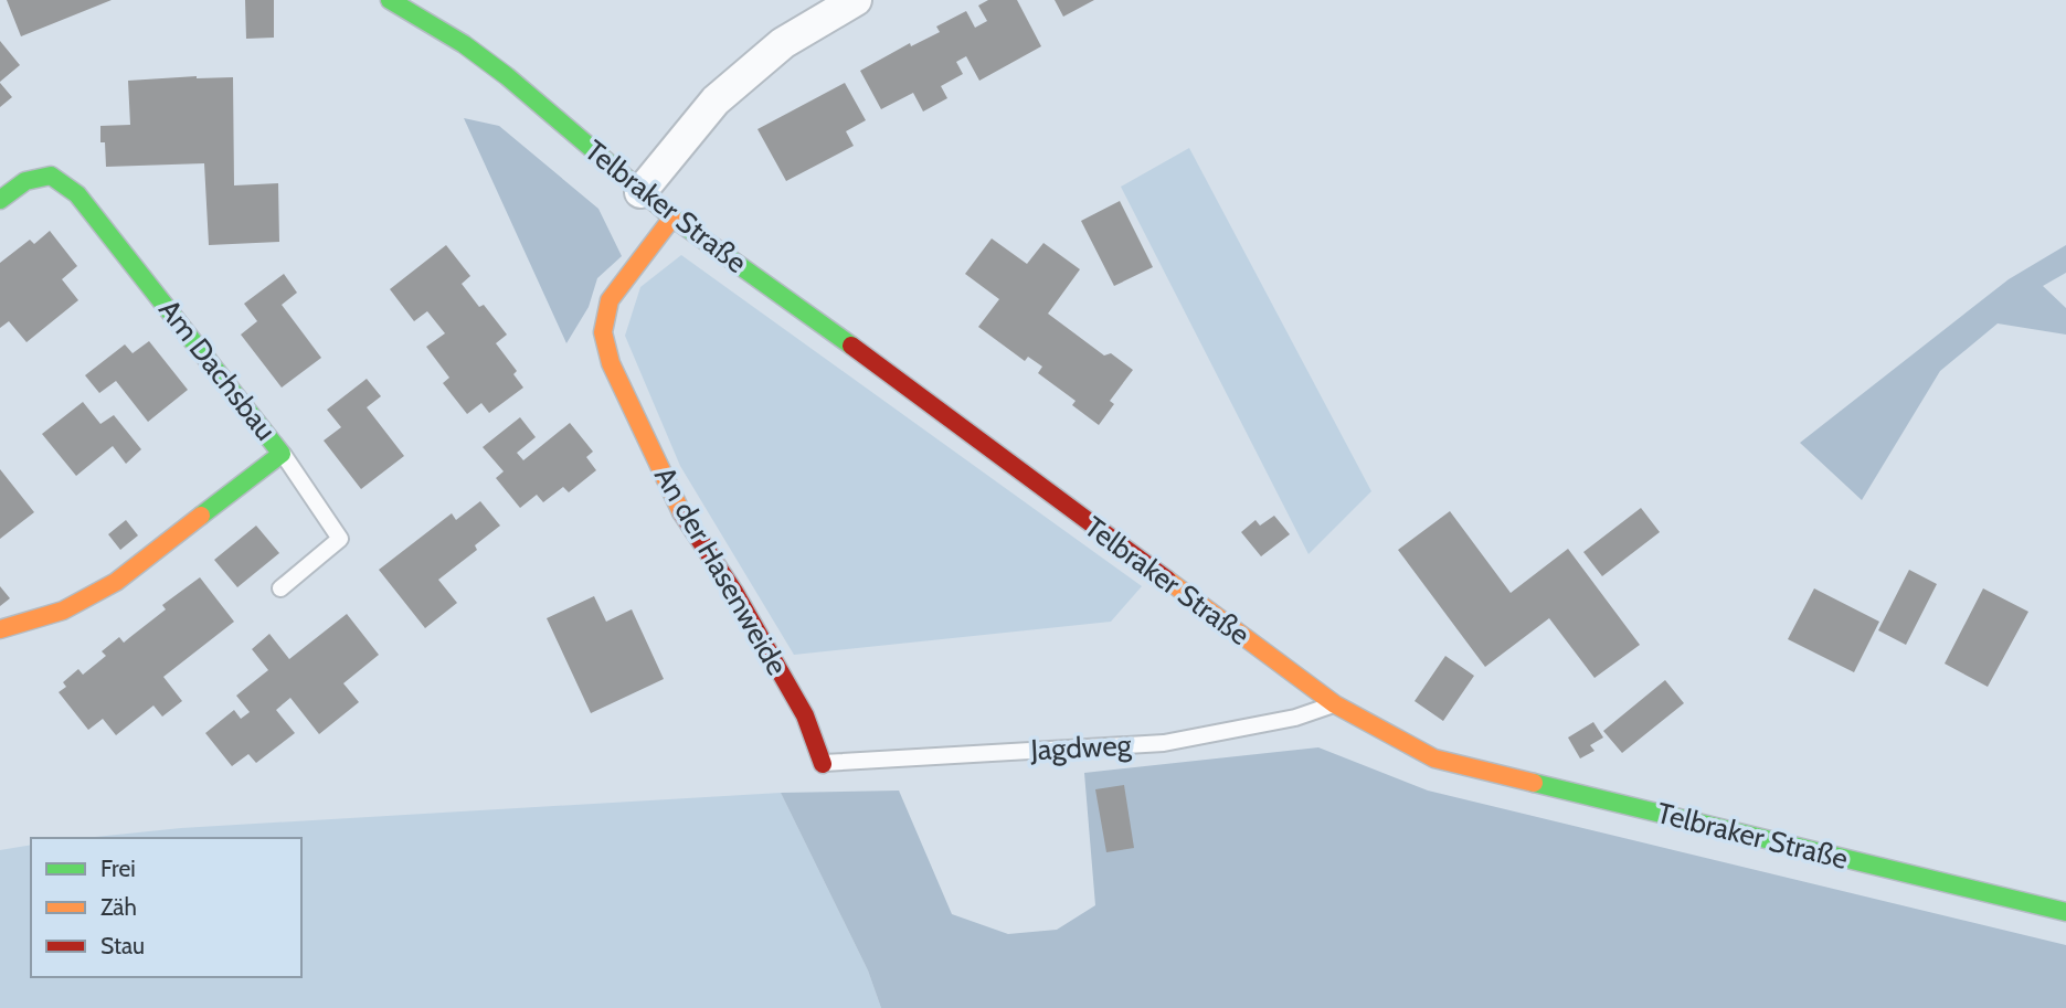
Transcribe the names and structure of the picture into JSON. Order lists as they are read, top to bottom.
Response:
{
  "streets": {
    "street": ["Telbraker Straße", "Am Dachsbau", "An der Hasenweide"],
    "lane": ["Jagdweg"]
  },
  "crossings": [
    ["Telbraker Straße", "An der Hasenweide"],
    ["Telbraker Straße", "Jagdweg"],
    ["An der Hasenweide", "Jagdweg"]
  ],
  "legend": ["Frei", "Zäh", "Stau"]
}
